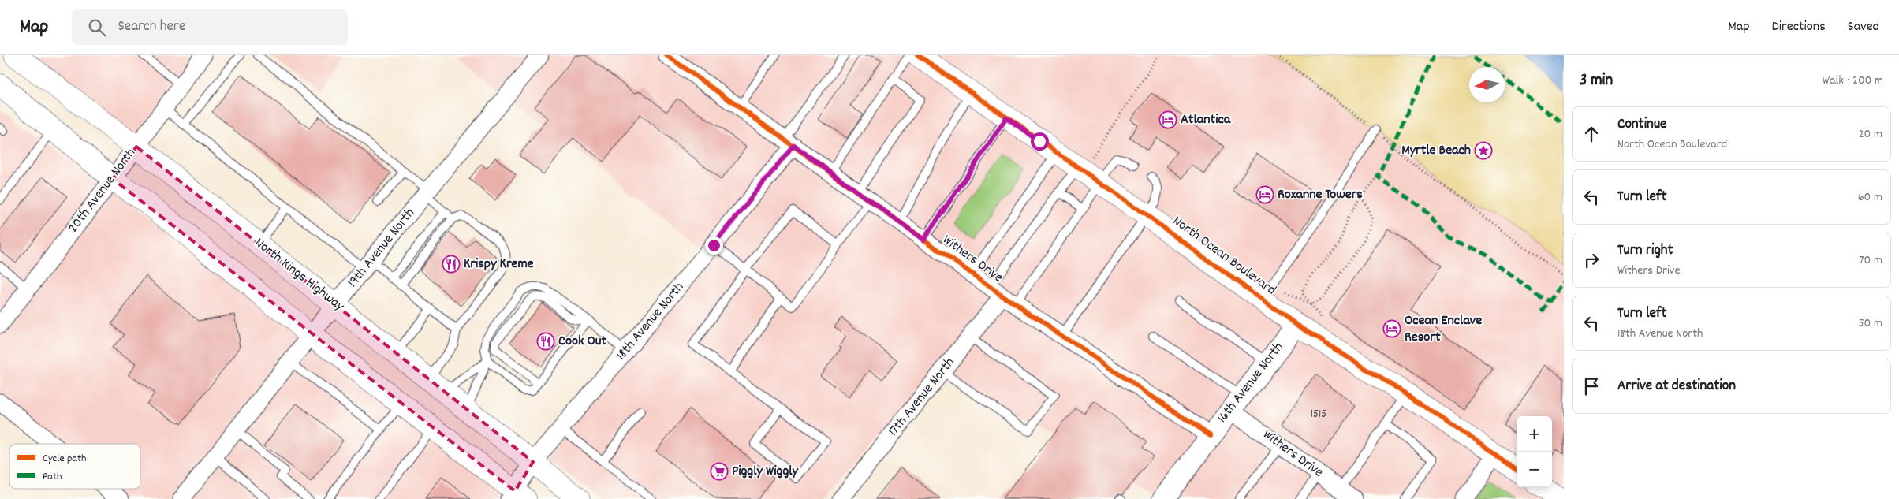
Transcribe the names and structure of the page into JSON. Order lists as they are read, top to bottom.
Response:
{
  "streets": {
    "main road": ["North Ocean Boulevard", "North Kings Highway"],
    "street": [
      "20th Avenue North",
      "19th Avenue North",
      "Withers Drive",
      "18th Avenue North",
      "16th Avenue North",
      "17th Avenue North"
    ]
  },
  "crossings": [
    ["20th Avenue North", "North Kings Highway"],
    ["19th Avenue North", "North Kings Highway"],
    ["North Ocean Boulevard", "16th Avenue North"],
    ["Withers Drive", "18th Avenue North"],
    ["Withers Drive", "16th Avenue North"],
    ["Withers Drive", "17th Avenue North"],
    ["North Kings Highway", "18th Avenue North"]
  ],
  "places": {
    "hotel": ["Atlantica", "Roxanne Towers", "Ocean Enclave Resort"],
    "place": ["Myrtle Beach"],
    "restaurant": ["Krispy Kreme", "Cook Out"],
    "supermarket": ["Piggly Wiggly"]
  },
  "house_numbers": ["1515"],
  "legend": ["Cycle path", "Path"],
  "north": "left",
  "page": {
    "header": "Map",
    "search": "Search here",
    "nav": ["Map", "Directions", "Saved"],
    "heading": ["3 min", "Walk · 200 m"],
    "list": [
      ["Continue", "North Ocean Boulevard", "20 m"],
      ["Turn left", "60 m"],
      ["Turn right", "Withers Drive", "70 m"],
      ["Turn left", "18th Avenue North", "50 m"],
      "Arrive at destination"
    ],
    "map_buttons": ["+", "−"]
  }
}
